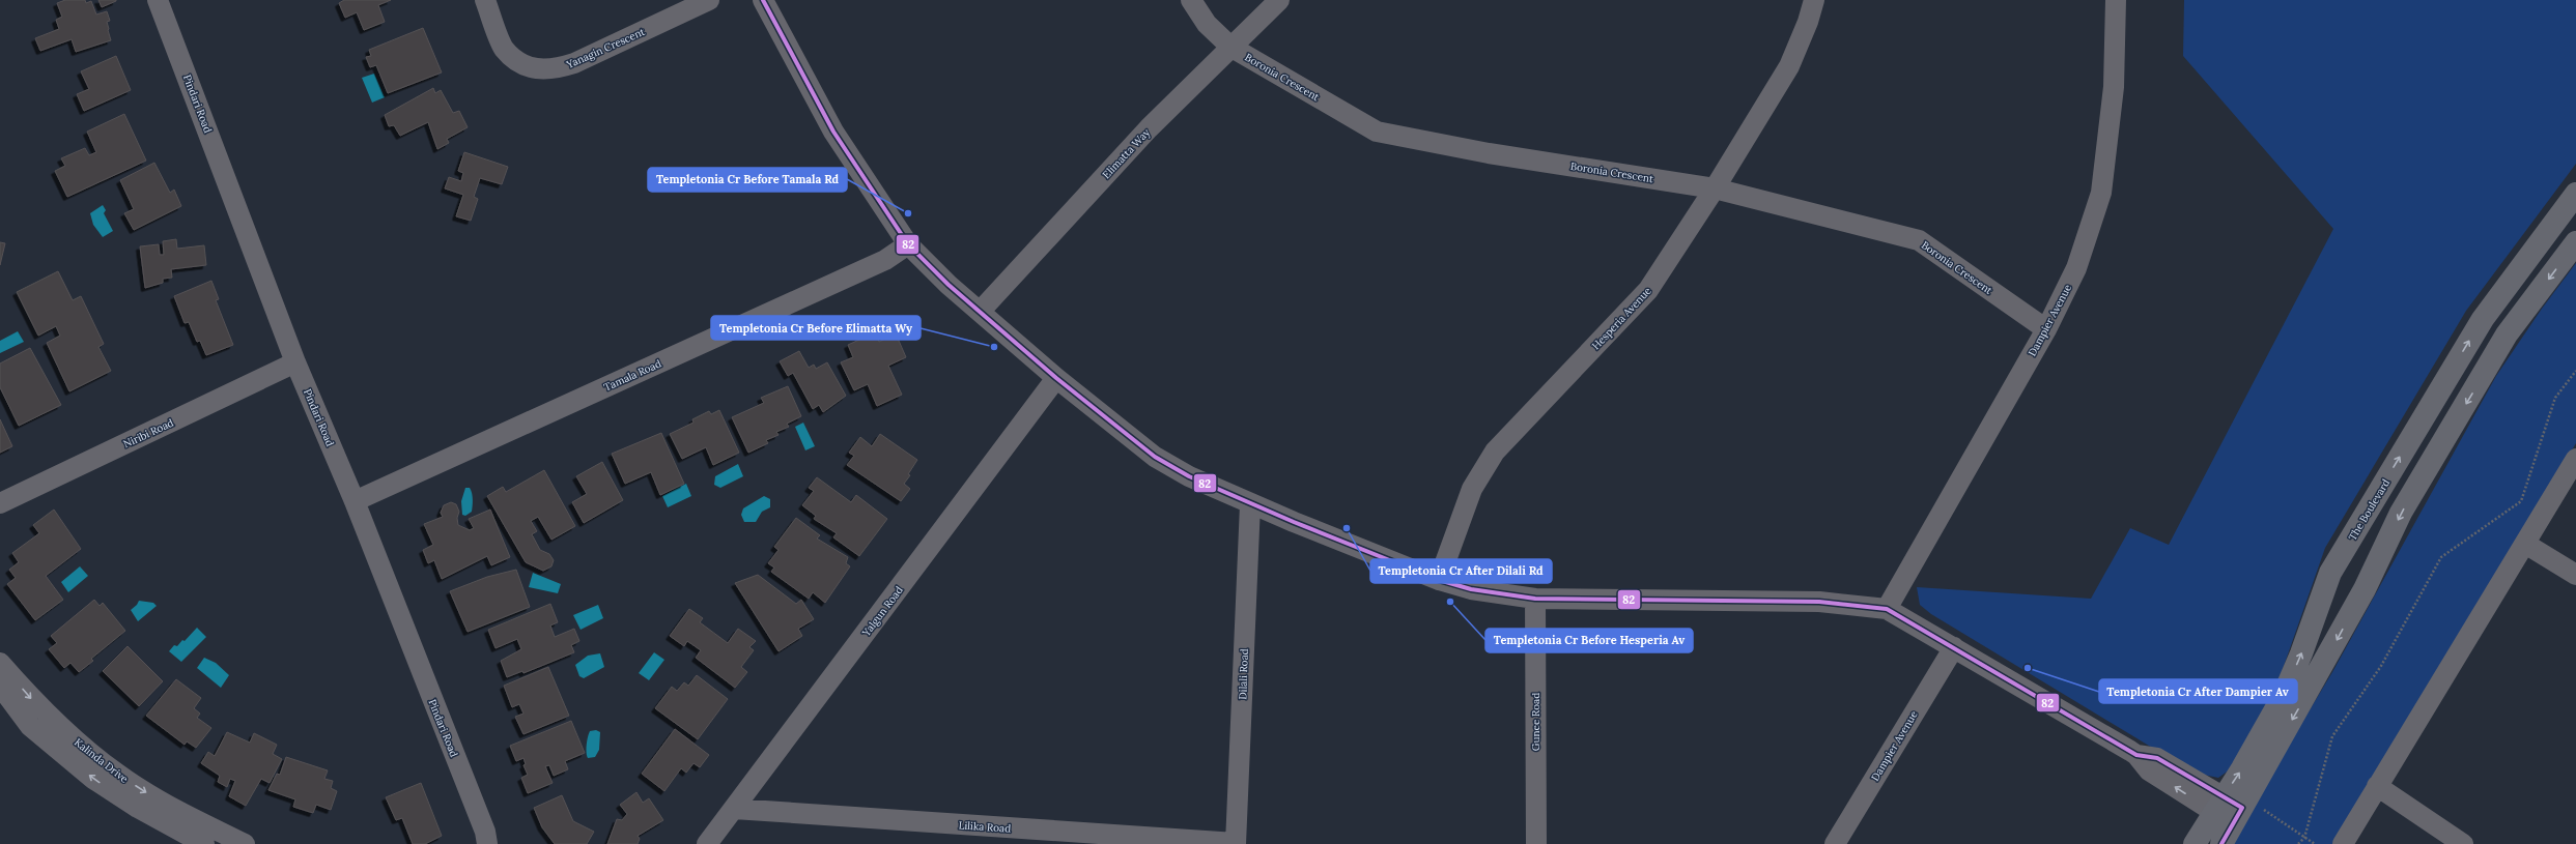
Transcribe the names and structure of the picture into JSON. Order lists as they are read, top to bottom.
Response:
{
  "streets": {
    "main road": ["The Boulevard"],
    "street": [
      "Yanagin Crescent",
      "Boronia Crescent",
      "Pindari Road",
      "Elimatta Way",
      "Hesperia Avenue",
      "Dampier Avenue",
      "Tamala Road",
      "Niribi Road",
      "Yalgun Road",
      "Dilali Road",
      "Gunee Road",
      "Kalinda Drive",
      "Lilika Road"
    ]
  },
  "crossings": [
    ["Boronia Crescent", "Elimatta Way"],
    ["Boronia Crescent", "Hesperia Avenue"],
    ["Boronia Crescent", "Dampier Avenue"],
    ["Pindari Road", "Tamala Road"],
    ["Pindari Road", "Niribi Road"],
    ["Yalgun Road", "Lilika Road"],
    ["Dilali Road", "Lilika Road"]
  ],
  "places": [
    "Templetonia Cr Before Tamala Rd",
    "Templetonia Cr Before Elimatta Wy",
    "Templetonia Cr After Dilali Rd",
    "Templetonia Cr Before Hesperia Av",
    "Templetonia Cr After Dampier Av"
  ],
  "lines": ["transit line 82"]
}
